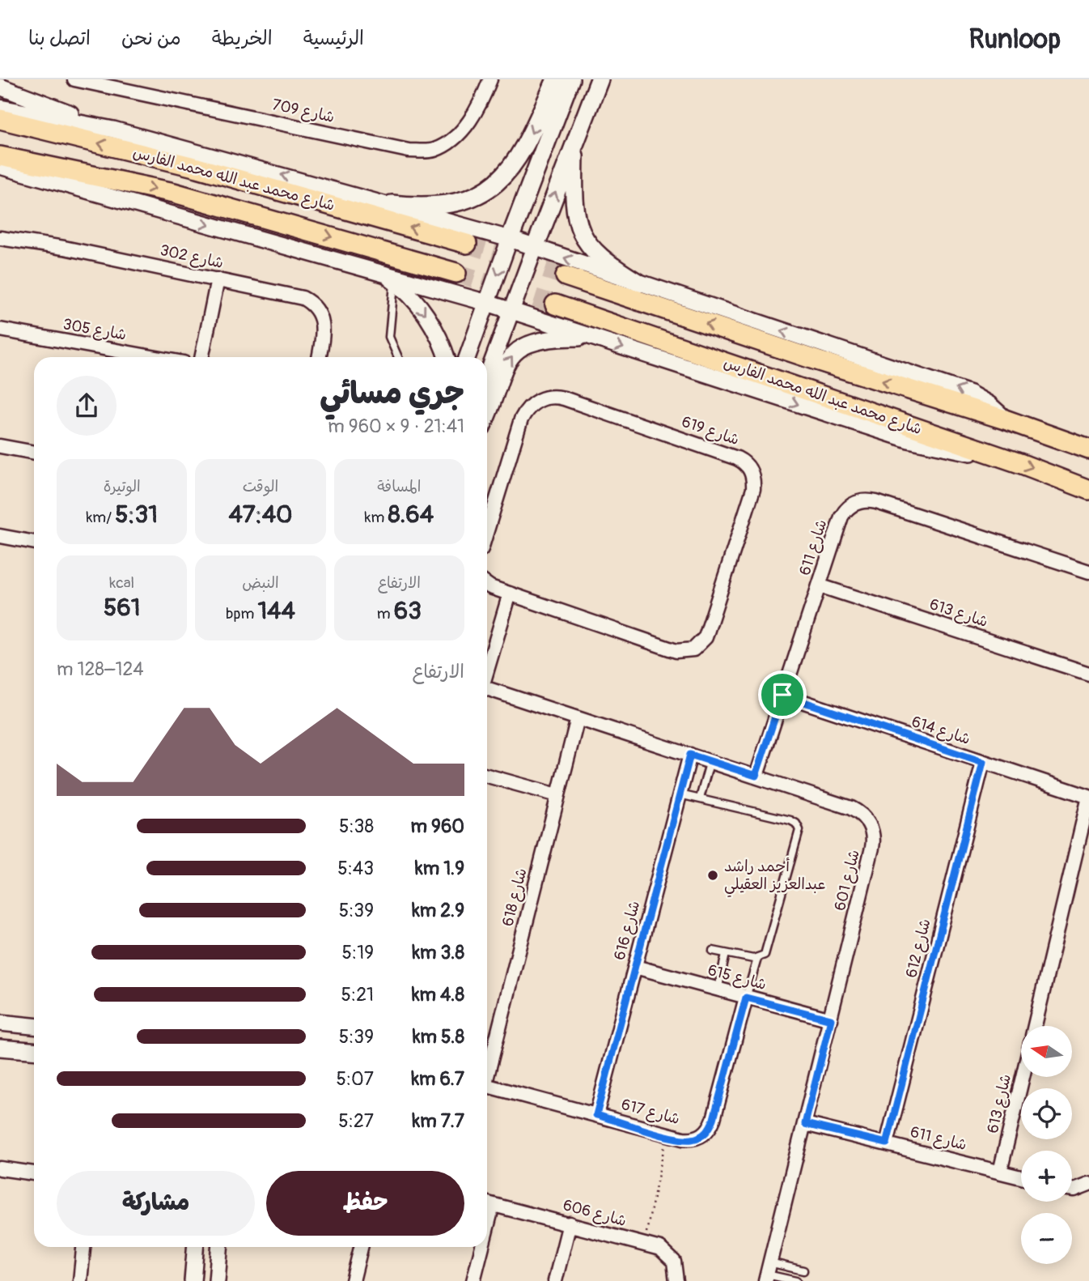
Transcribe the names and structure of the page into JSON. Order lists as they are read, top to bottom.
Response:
{
  "streets": {
    "main road": ["شارع محمد عبد الله محمد الفارس"],
    "street": [
      "شارع 709",
      "شارع 302",
      "شارع 305",
      "شارع 619",
      "شارع 611",
      "شارع 613",
      "شارع 614",
      "شارع 601",
      "شارع 618",
      "شارع 616",
      "شارع 612",
      "شارع 615",
      "شارع 617",
      "شارع 606"
    ]
  },
  "crossings": [
    ["شارع 611", "شارع 613"],
    ["شارع 611", "شارع 614"],
    ["شارع 611", "شارع 601"],
    ["شارع 611", "شارع 612"],
    ["شارع 614", "شارع 612"],
    ["شارع 601", "شارع 618"],
    ["شارع 601", "شارع 616"],
    ["شارع 601", "شارع 615"],
    ["شارع 616", "شارع 615"],
    ["شارع 616", "شارع 617"],
    ["شارع 615", "شارع 617"]
  ],
  "places": ["أحمد راشد عبدالعزيز العقيلي"],
  "north": "left",
  "page": {
    "header": "Runloop",
    "nav": [
      "الرئيسية",
      "الخريطة",
      "من نحن",
      "اتصل بنا"
    ],
    "heading": ["جري مسائي", "21:41 · 9 × 960 m"],
    "stats": [
      ["المسافة", "8.64 km"],
      ["الوقت", "47:40"],
      ["الوتيرة", "5:31 /km"],
      ["الارتفاع", "63 m"],
      ["النبض", "144 bpm"],
      ["kcal", "561"]
    ],
    "chart": ["الارتفاع", "124–128 m"],
    "list": [
      {
        "name": "960 m",
        "note": "5:38"
      },
      {
        "name": "1.9 km",
        "note": "5:43"
      },
      {
        "name": "2.9 km",
        "note": "5:39"
      },
      {
        "name": "3.8 km",
        "note": "5:19"
      },
      {
        "name": "4.8 km",
        "note": "5:21"
      },
      {
        "name": "5.8 km",
        "note": "5:39"
      },
      {
        "name": "6.7 km",
        "note": "5:07"
      },
      {
        "name": "7.7 km",
        "note": "5:27"
      }
    ],
    "map_buttons": ["+", "−"],
    "buttons": ["حفظ", "مشاركة"]
  }
}
